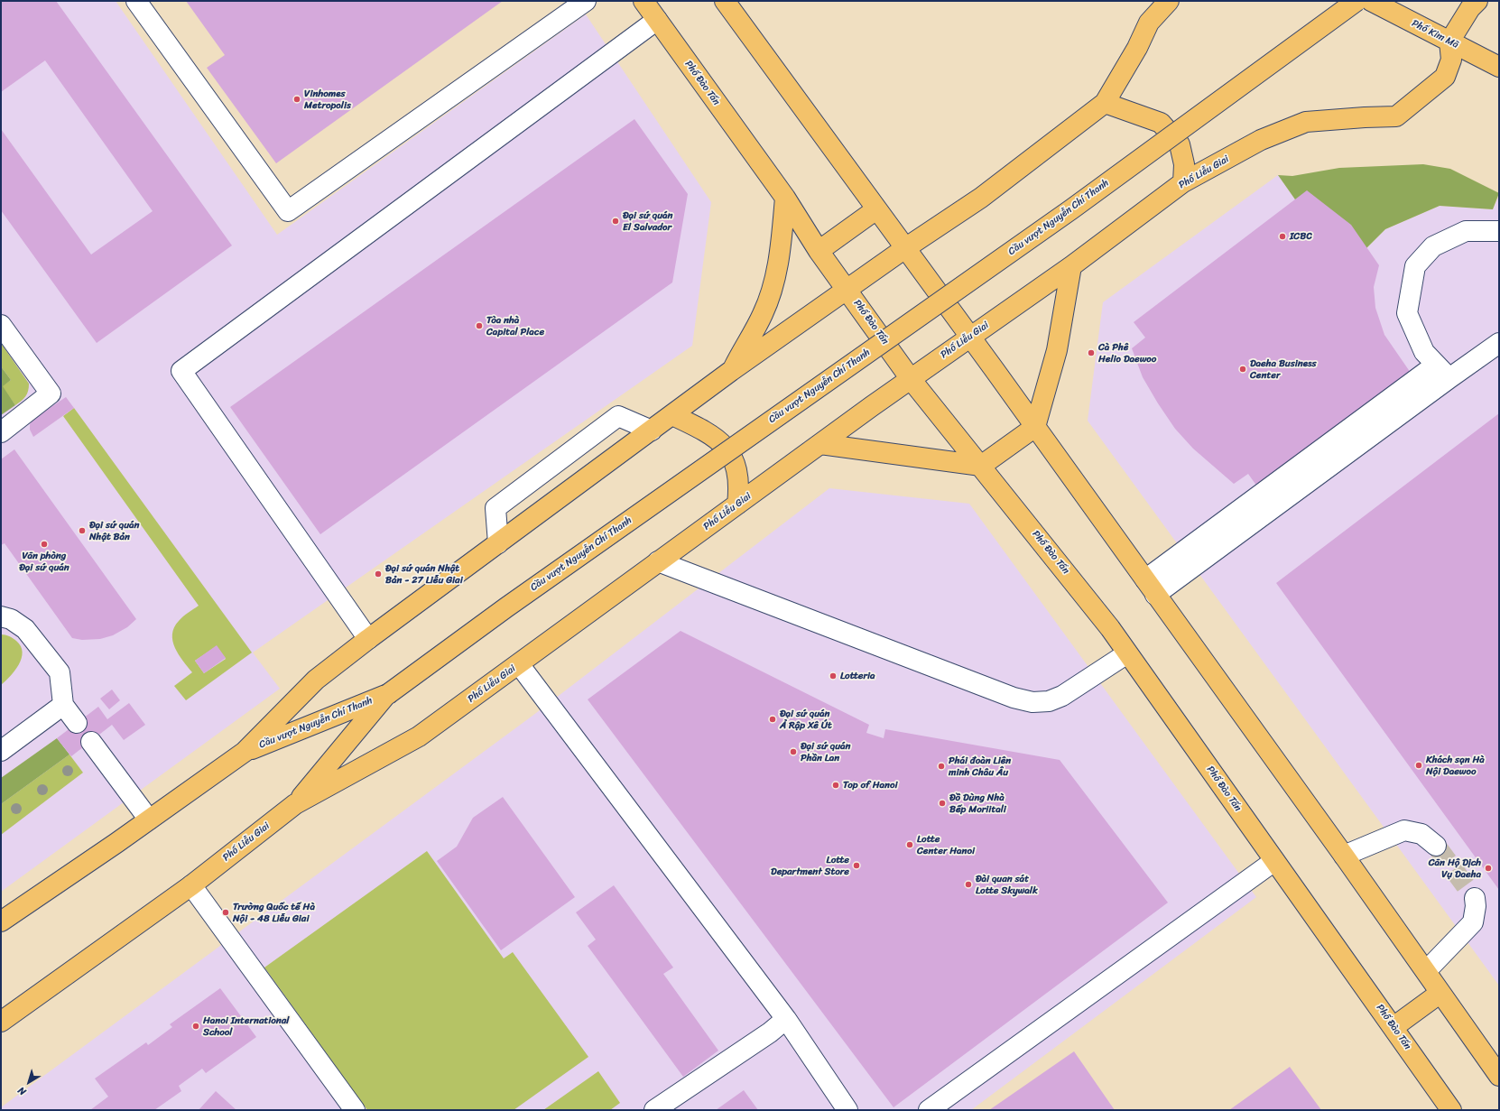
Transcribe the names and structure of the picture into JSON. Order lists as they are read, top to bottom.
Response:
{
  "streets": {
    "main road": [
      "Phố Kim Mã",
      "Phố Đào Tấn",
      "Phố Liễu Giai",
      "Cầu vượt Nguyễn Chí Thanh"
    ]
  },
  "crossings": [
    ["Phố Kim Mã", "Phố Liễu Giai"],
    ["Phố Đào Tấn", "Phố Liễu Giai"],
    ["Phố Liễu Giai", "Cầu vượt Nguyễn Chí Thanh"]
  ],
  "places": [
    "Vinhomes Metropolis",
    "Đại sứ quán El Salvador",
    "ICBC",
    "Tòa nhà Capital Place",
    "Cà Phê Helio Daewoo",
    "Daeha Business Center",
    "Đại sứ quán Nhật Bản",
    "Văn phòng Đại sứ quán",
    "Đại sứ quán Nhật Bản - 27 Liễu Giai",
    "Lotteria",
    "Đại sứ quán Ả Rập Xê Út",
    "Đại sứ quán Phần Lan",
    "Khách sạn Hà Nội Daewoo",
    "Phái đoàn Liên minh Châu Âu",
    "Top of Hanoi",
    "Đồ Dùng Nhà Bếp Moriitali",
    "Lotte Center Hanoi",
    "Lotte Department Store",
    "Căn Hộ Dịch Vụ Daeha",
    "Đài quan sát Lotte Skywalk",
    "Trường Quốc tế Hà Nội - 48 Liễu Giai",
    "Hanoi International School"
  ],
  "north": "bottom left"
}
